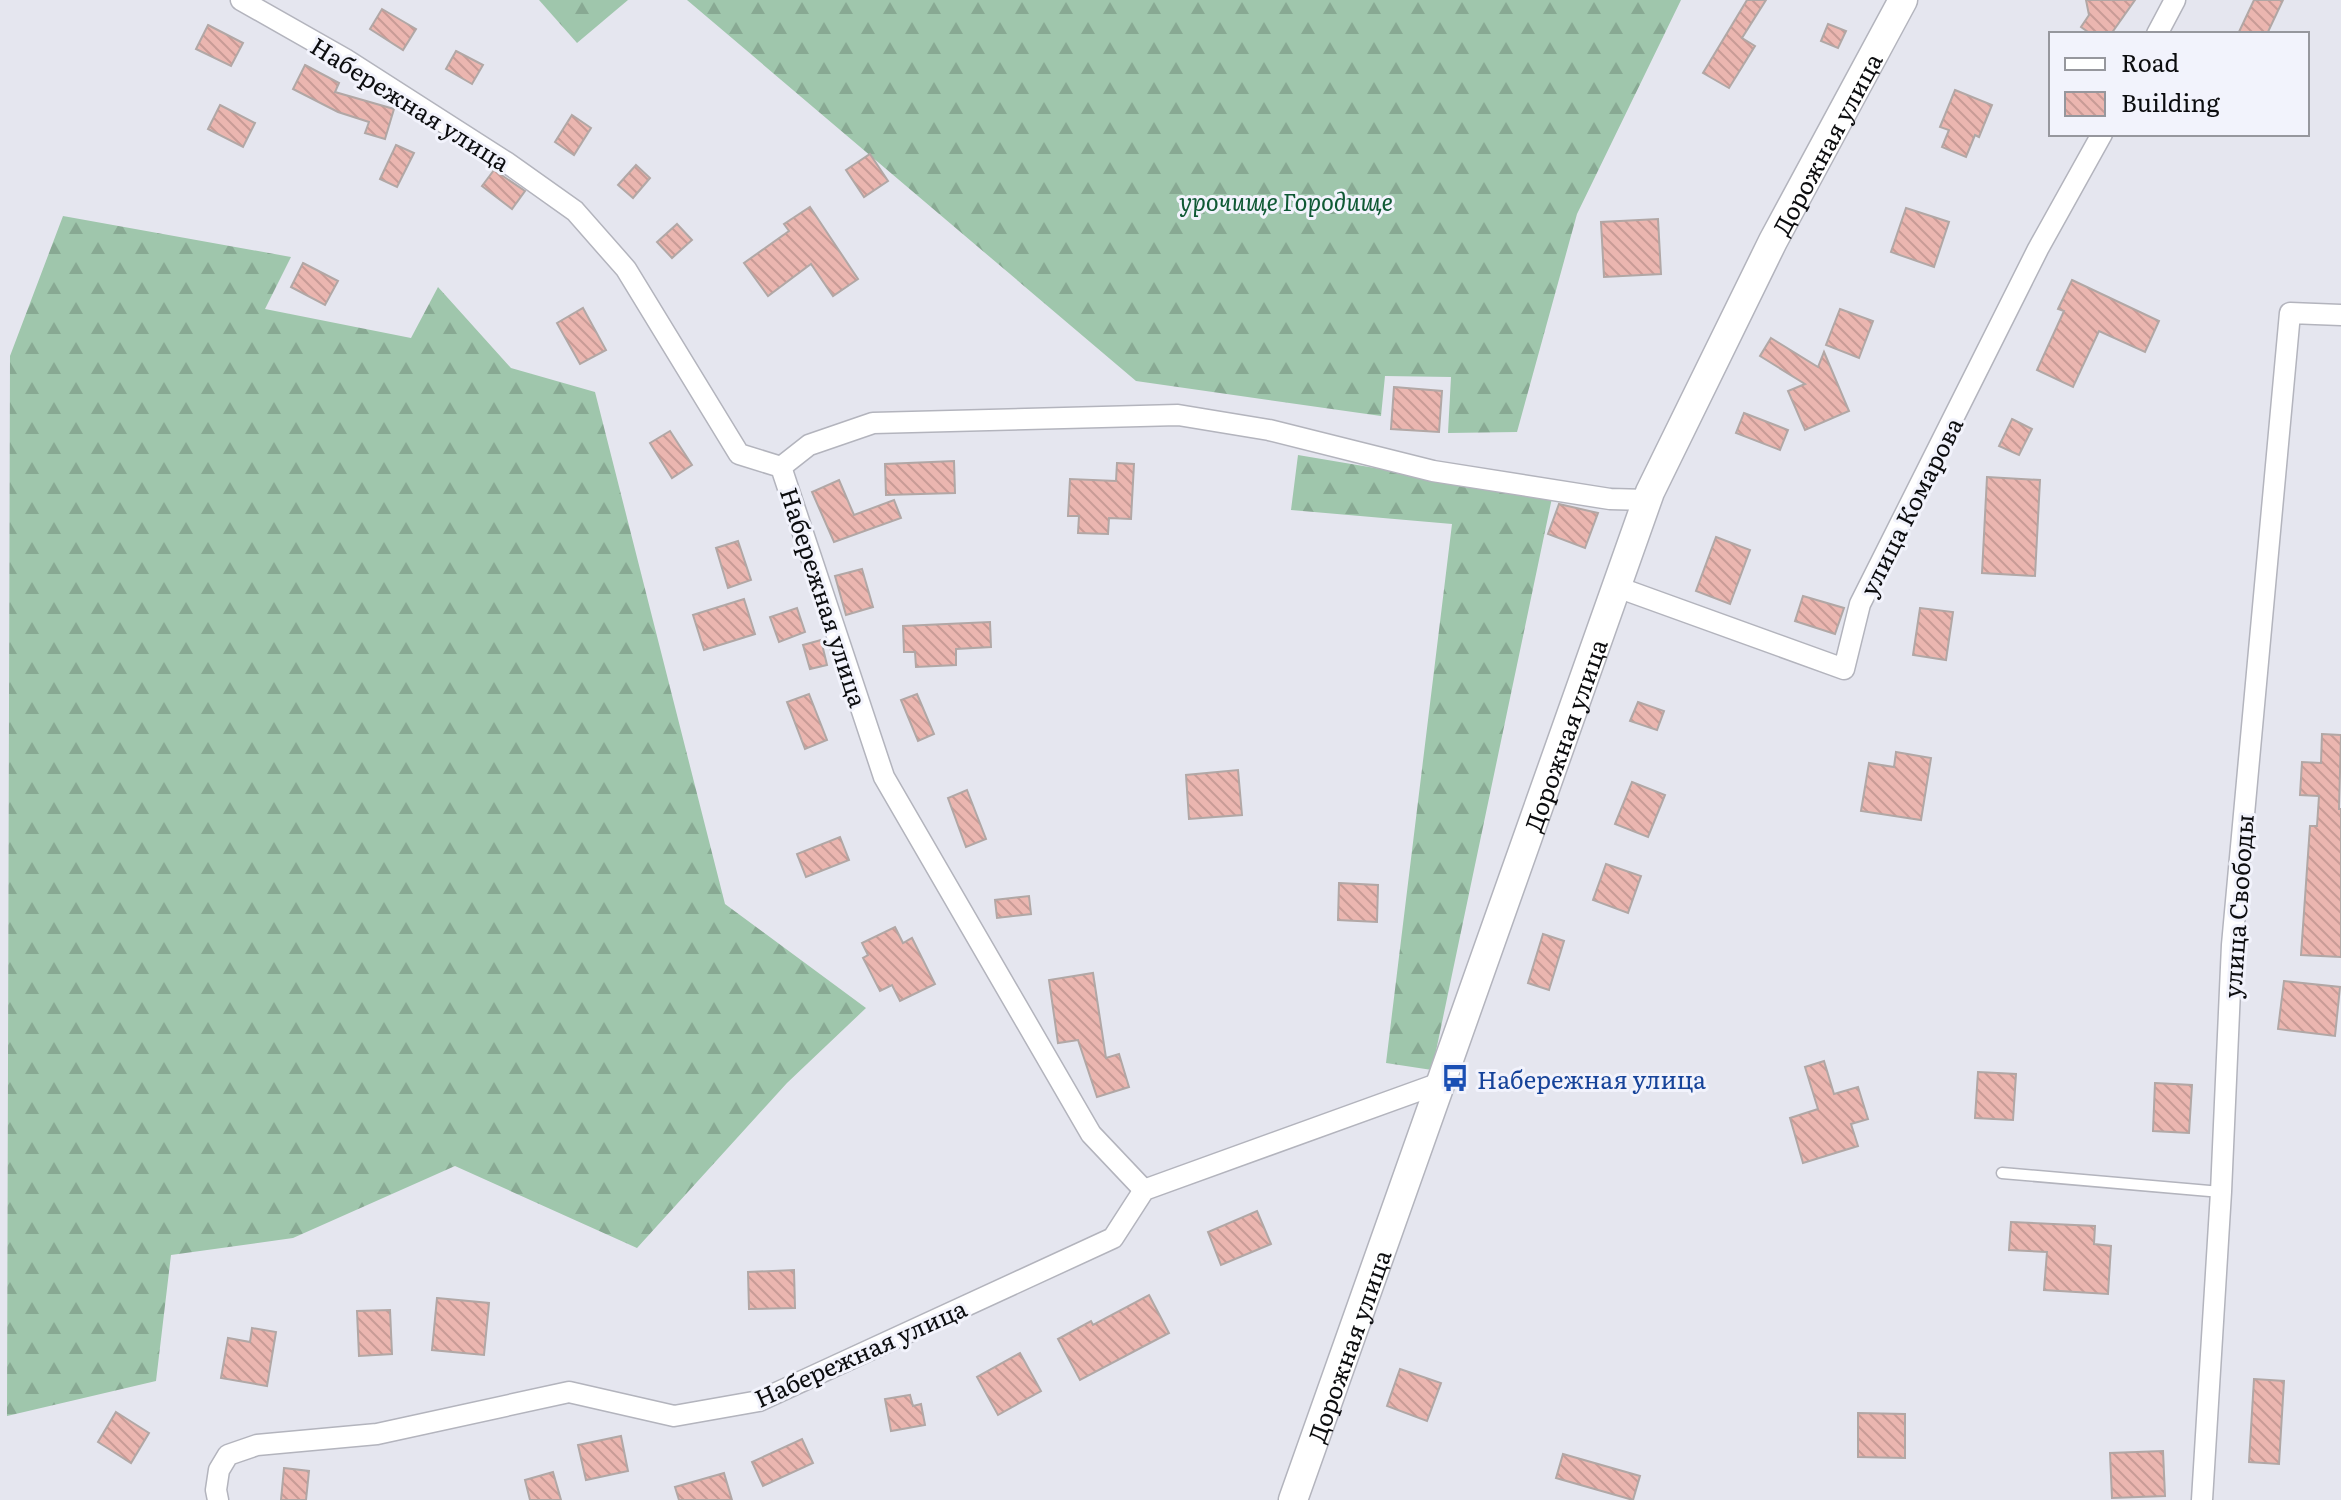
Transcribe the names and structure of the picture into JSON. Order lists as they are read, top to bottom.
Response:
{
  "streets": {
    "street": [
      "Набережная улица",
      "Дорожная улица",
      "улица Комарова",
      "улица Свободы"
    ]
  },
  "crossings": [
    ["Дорожная улица", "улица Комарова"]
  ],
  "parks": ["урочище Городище"],
  "places": {
    "bus stop": ["Набережная улица"]
  },
  "legend": ["Road", "Building"]
}
